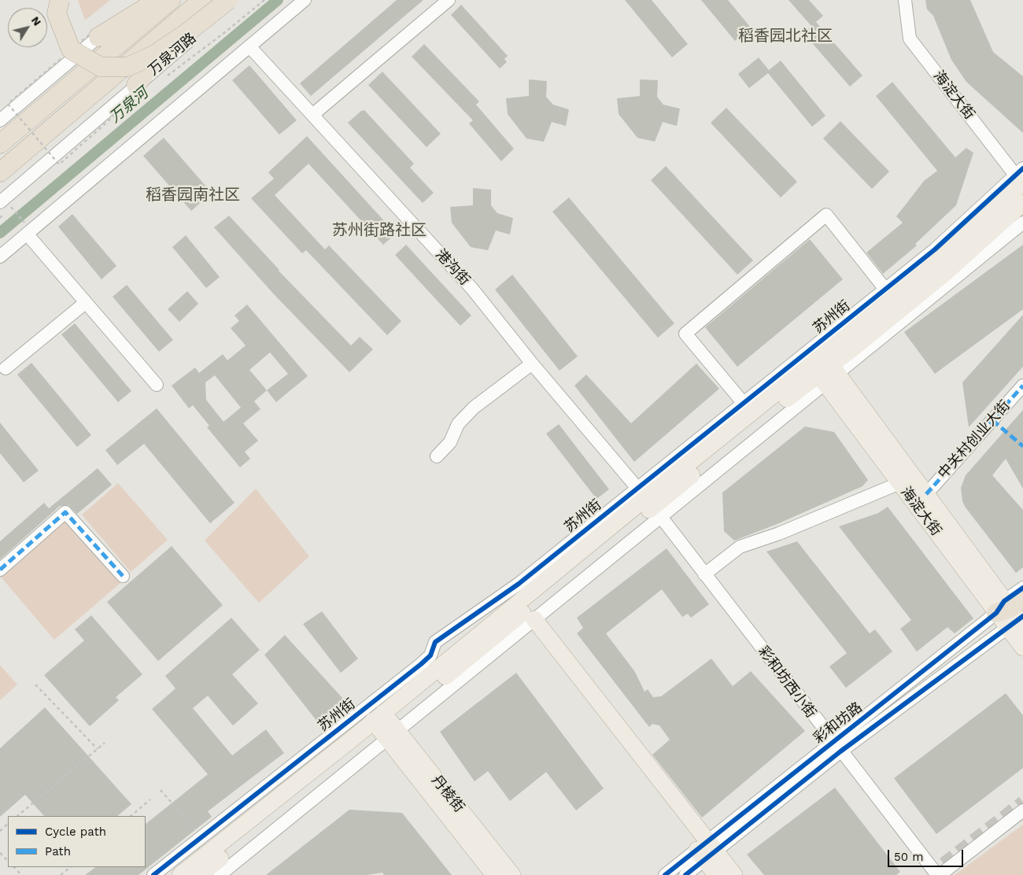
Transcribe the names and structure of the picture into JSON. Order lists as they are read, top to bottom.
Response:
{
  "streets": {
    "highway": ["万泉河路"],
    "main road": ["海淀大街", "苏州街", "丹棱街"],
    "street": [
      "港沟街",
      "中关村创业大街",
      "彩和坊西小街",
      "彩和坊路"
    ]
  },
  "crossings": [
    ["海淀大街", "苏州街"],
    ["海淀大街", "中关村创业大街"],
    ["海淀大街", "彩和坊路"],
    ["港沟街", "苏州街"],
    ["港沟街", "彩和坊西小街"],
    ["苏州街", "彩和坊西小街"],
    ["苏州街", "丹棱街"],
    ["彩和坊西小街", "彩和坊路"]
  ],
  "districts": ["稻香园北社区", "稻香园南社区", "苏州街路社区"],
  "water": ["万泉河"],
  "legend": ["Cycle path", "Path"],
  "scale_bar": "50 m",
  "north": "top right"
}
